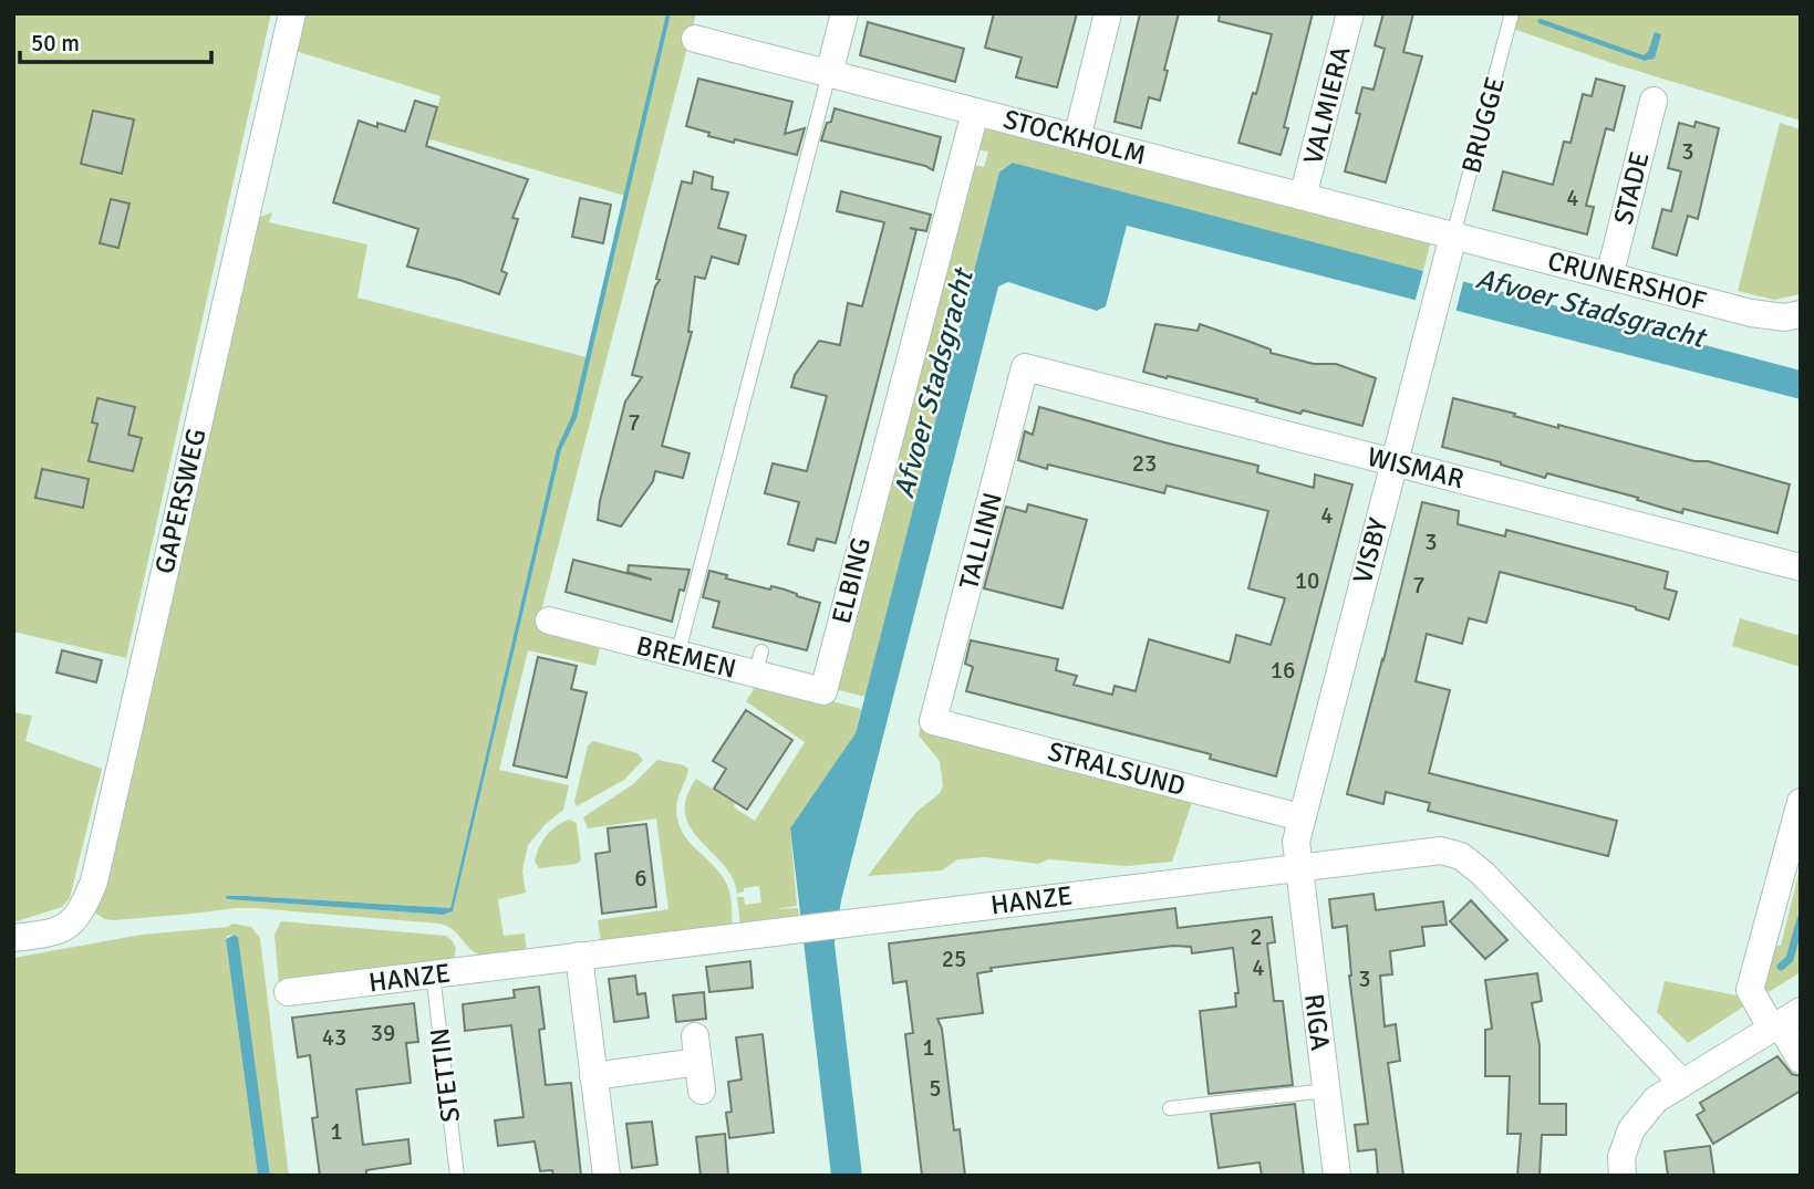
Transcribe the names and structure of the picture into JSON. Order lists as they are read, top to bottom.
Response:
{
  "streets": {
    "street": [
      "VALMIERA",
      "STOCKHOLM",
      "STADE",
      "CRUNERSHOF",
      "WISMAR",
      "GAPERSWEG",
      "TALLINN",
      "VISBY",
      "ELBING",
      "BREMEN",
      "STRALSUND",
      "HANZE",
      "RIGA"
    ],
    "lane": ["BRUGGE", "STETTIN"]
  },
  "crossings": [
    ["VALMIERA", "STOCKHOLM"],
    ["BRUGGE", "STOCKHOLM"],
    ["BRUGGE", "CRUNERSHOF"],
    ["BRUGGE", "VISBY"],
    ["STOCKHOLM", "CRUNERSHOF"],
    ["STOCKHOLM", "VISBY"],
    ["STOCKHOLM", "ELBING"],
    ["STADE", "CRUNERSHOF"],
    ["CRUNERSHOF", "VISBY"],
    ["WISMAR", "TALLINN"],
    ["WISMAR", "VISBY"],
    ["TALLINN", "STRALSUND"],
    ["VISBY", "STRALSUND"],
    ["VISBY", "HANZE"],
    ["VISBY", "RIGA"],
    ["ELBING", "BREMEN"],
    ["HANZE", "RIGA"],
    ["HANZE", "STETTIN"]
  ],
  "water": ["Afvoer Stadsgracht"],
  "house_numbers": [
    "3",
    "4",
    "7",
    "23",
    "4",
    "3",
    "10",
    "7",
    "16",
    "6",
    "2",
    "25",
    "4",
    "3",
    "39",
    "43",
    "1",
    "5",
    "1"
  ],
  "scale_bar": "50 m"
}
